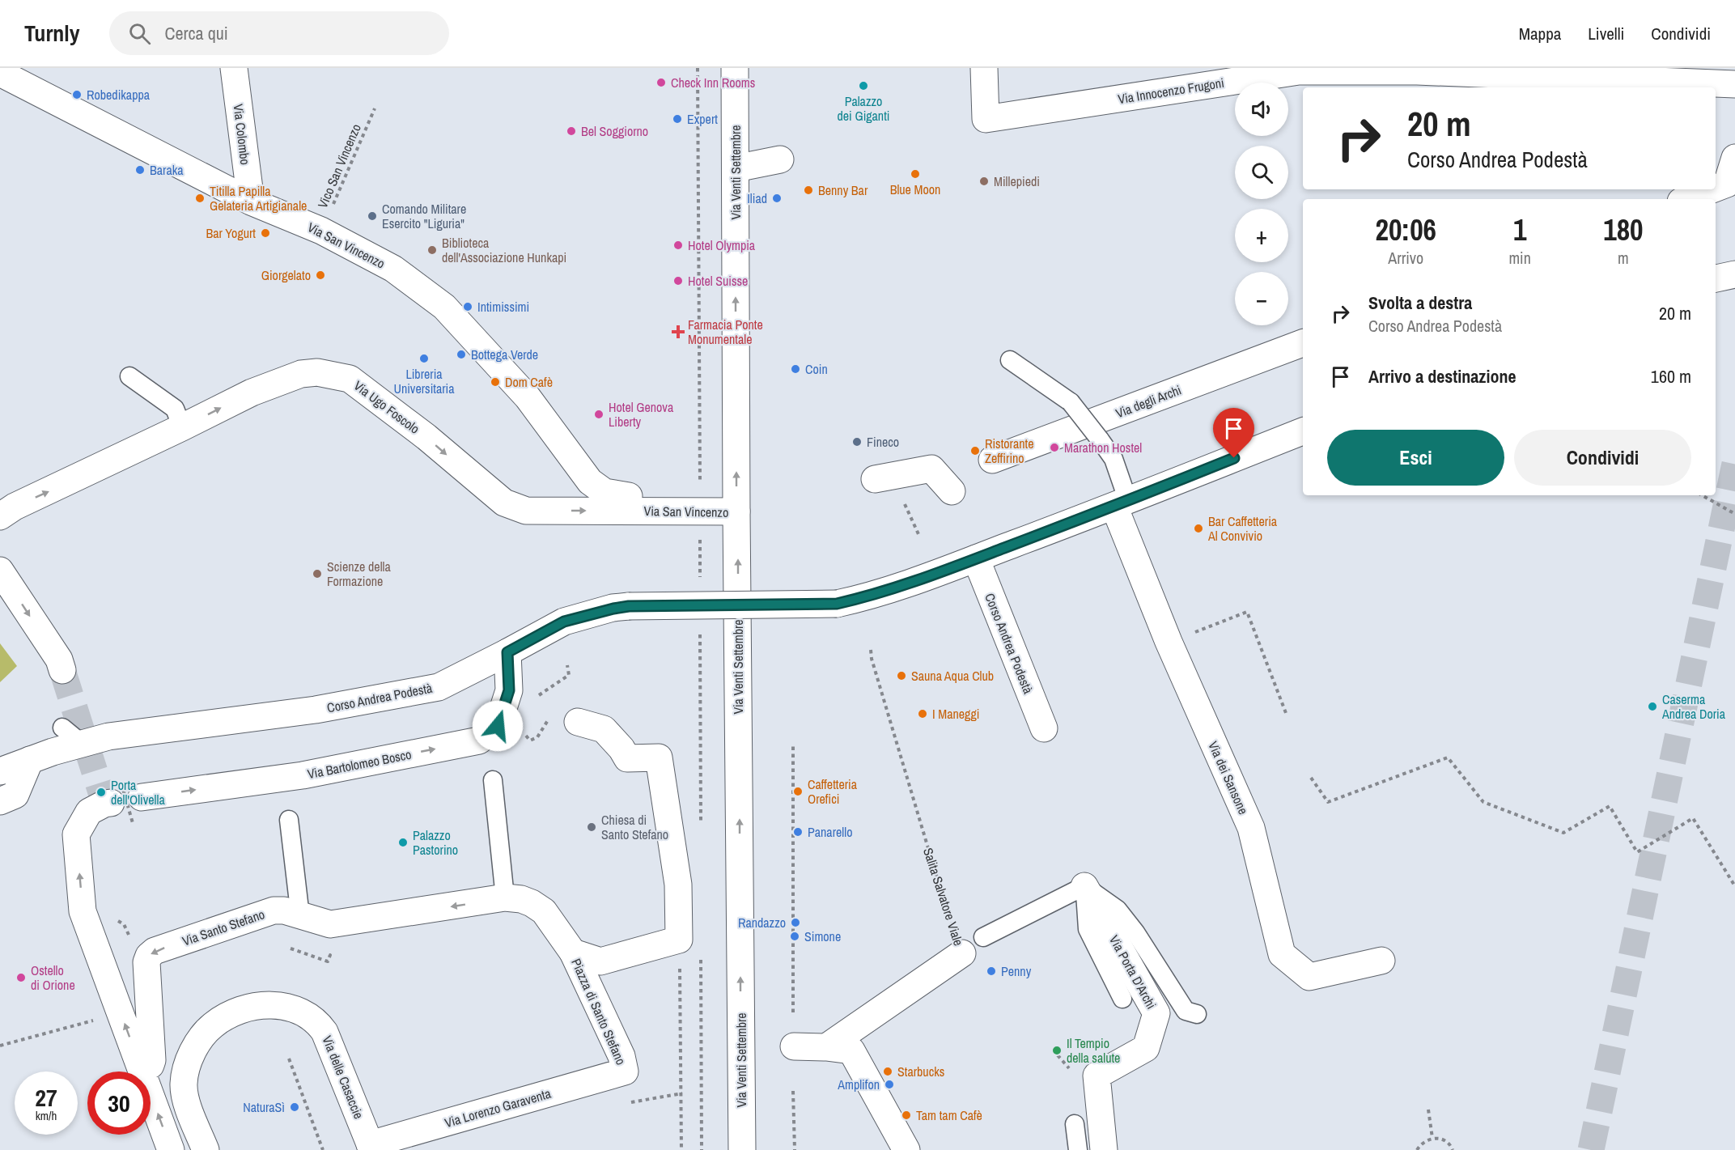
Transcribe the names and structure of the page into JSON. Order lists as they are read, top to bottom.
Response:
{
  "streets": {
    "street": [
      "Via Innocenzo Frugoni",
      "Via Colombo",
      "Via Venti Settembre",
      "Via San Vincenzo",
      "Via degli Archi",
      "Via Ugo Foscolo",
      "Corso Andrea Podestà",
      "Via Bartolomeo Bosco",
      "Via dei Sansone",
      "Salita Salvatore Viale",
      "Via Santo Stefano",
      "Via Porta D'Archi",
      "Piazza di Santo Stefano",
      "Via delle Casaccie",
      "Via Lorenzo Garaventa"
    ],
    "path": ["Vico San Vincenzo"]
  },
  "crossings": [
    ["Via Colombo", "Via San Vincenzo"],
    ["Vico San Vincenzo", "Via San Vincenzo"],
    ["Via Venti Settembre", "Via San Vincenzo"],
    ["Via San Vincenzo", "Via Ugo Foscolo"],
    ["Corso Andrea Podestà", "Via Bartolomeo Bosco"],
    ["Corso Andrea Podestà", "Via dei Sansone"],
    ["Via Santo Stefano", "Piazza di Santo Stefano"],
    ["Piazza di Santo Stefano", "Via Lorenzo Garaventa"],
    ["Via delle Casaccie", "Via Lorenzo Garaventa"]
  ],
  "one_way": ["Via Venti Settembre", "Via Ugo Foscolo", "Via Santo Stefano"],
  "places": {
    "other": [
      "Check Inn Rooms",
      "Palazzo dei Giganti",
      "Robedikappa",
      "Expert",
      "Bel Soggiorno",
      "Baraka",
      "Blue Moon",
      "Millepiedi",
      "Benny Bar",
      "Titilla Papilla Gelateria Artigianale",
      "Iliad",
      "Comando Militare Esercito \"Liguria\"",
      "Bar Yogurt",
      "Hotel Olympia",
      "Biblioteca dell'Associazione Hunkapi",
      "Giorgelato",
      "Hotel Suisse",
      "Intimissimi",
      "Bottega Verde",
      "Libreria Universitaria",
      "Coin",
      "Dom Cafè",
      "Hotel Genova Liberty",
      "Fineco",
      "Marathon Hostel",
      "Ristorante Zeffirino",
      "Bar Caffetteria Al Convivio",
      "Scienze della Formazione",
      "Sauna Aqua Club",
      "Caserma Andrea Doria",
      "I Maneggi",
      "Caffetteria Orefici",
      "Porta dell'Olivella",
      "Chiesa di Santo Stefano",
      "Panarello",
      "Palazzo Pastorino",
      "Randazzo",
      "Simone",
      "Penny",
      "Ostello di Orione",
      "Il Tempio della salute",
      "Starbucks",
      "Amplifon",
      "NaturaSì",
      "Tam tam Cafè"
    ],
    "health": ["Farmacia Ponte Monumentale"]
  },
  "page": {
    "header": "Turnly",
    "search": "Cerca qui",
    "nav": ["Mappa", "Livelli", "Condividi"],
    "map_buttons": ["+", "−"],
    "turn": ["20 m", "Corso Andrea Podestà"],
    "eta": [
      "20:06",
      "Arrivo",
      "1",
      "min",
      "180",
      "m"
    ],
    "list": [
      {
        "name": "Svolta a destra",
        "note": "Corso Andrea Podestà",
        "value": "20 m"
      },
      {
        "name": "Arrivo a destinazione",
        "value": "160 m"
      }
    ],
    "buttons": ["Esci", "Condividi"],
    "speed": "27 km/h",
    "limit": "30"
  }
}
